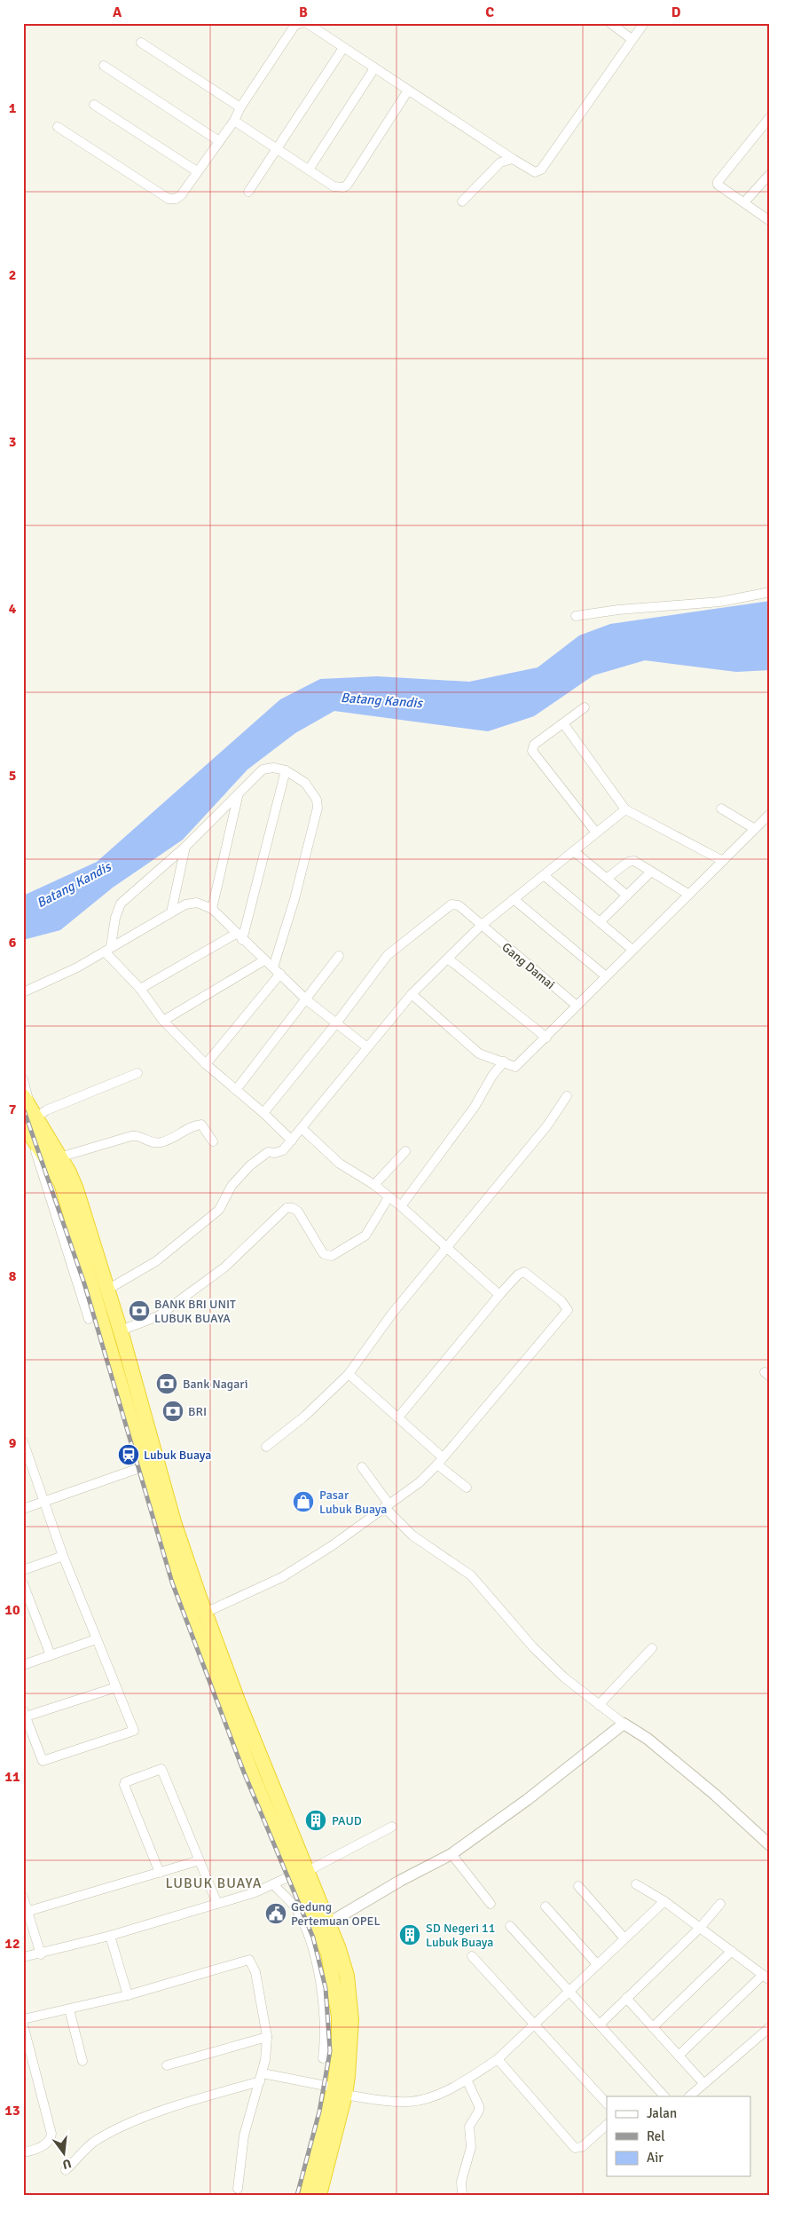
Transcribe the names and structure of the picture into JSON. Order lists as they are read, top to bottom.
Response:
{
  "streets": {
    "street": ["Gang Damai"]
  },
  "districts": ["LUBUK BUAYA"],
  "water": ["Batang Kandis"],
  "places": {
    "bank": ["BANK BRI UNIT LUBUK BUAYA", "Bank Nagari", "BRI"],
    "station": ["Lubuk Buaya"],
    "shop": ["Pasar Lubuk Buaya"],
    "building": ["PAUD", "SD Negeri 11 Lubuk Buaya"],
    "public building": ["Gedung Pertemuan OPEL"]
  },
  "legend": ["Jalan", "Rel", "Air"],
  "north": "bottom",
  "grid": {
    "columns": [
      "A",
      "B",
      "C",
      "D"
    ],
    "rows": [
      "1",
      "2",
      "3",
      "4",
      "5",
      "6",
      "7",
      "8",
      "9",
      "10",
      "11",
      "12",
      "13"
    ]
  }
}
